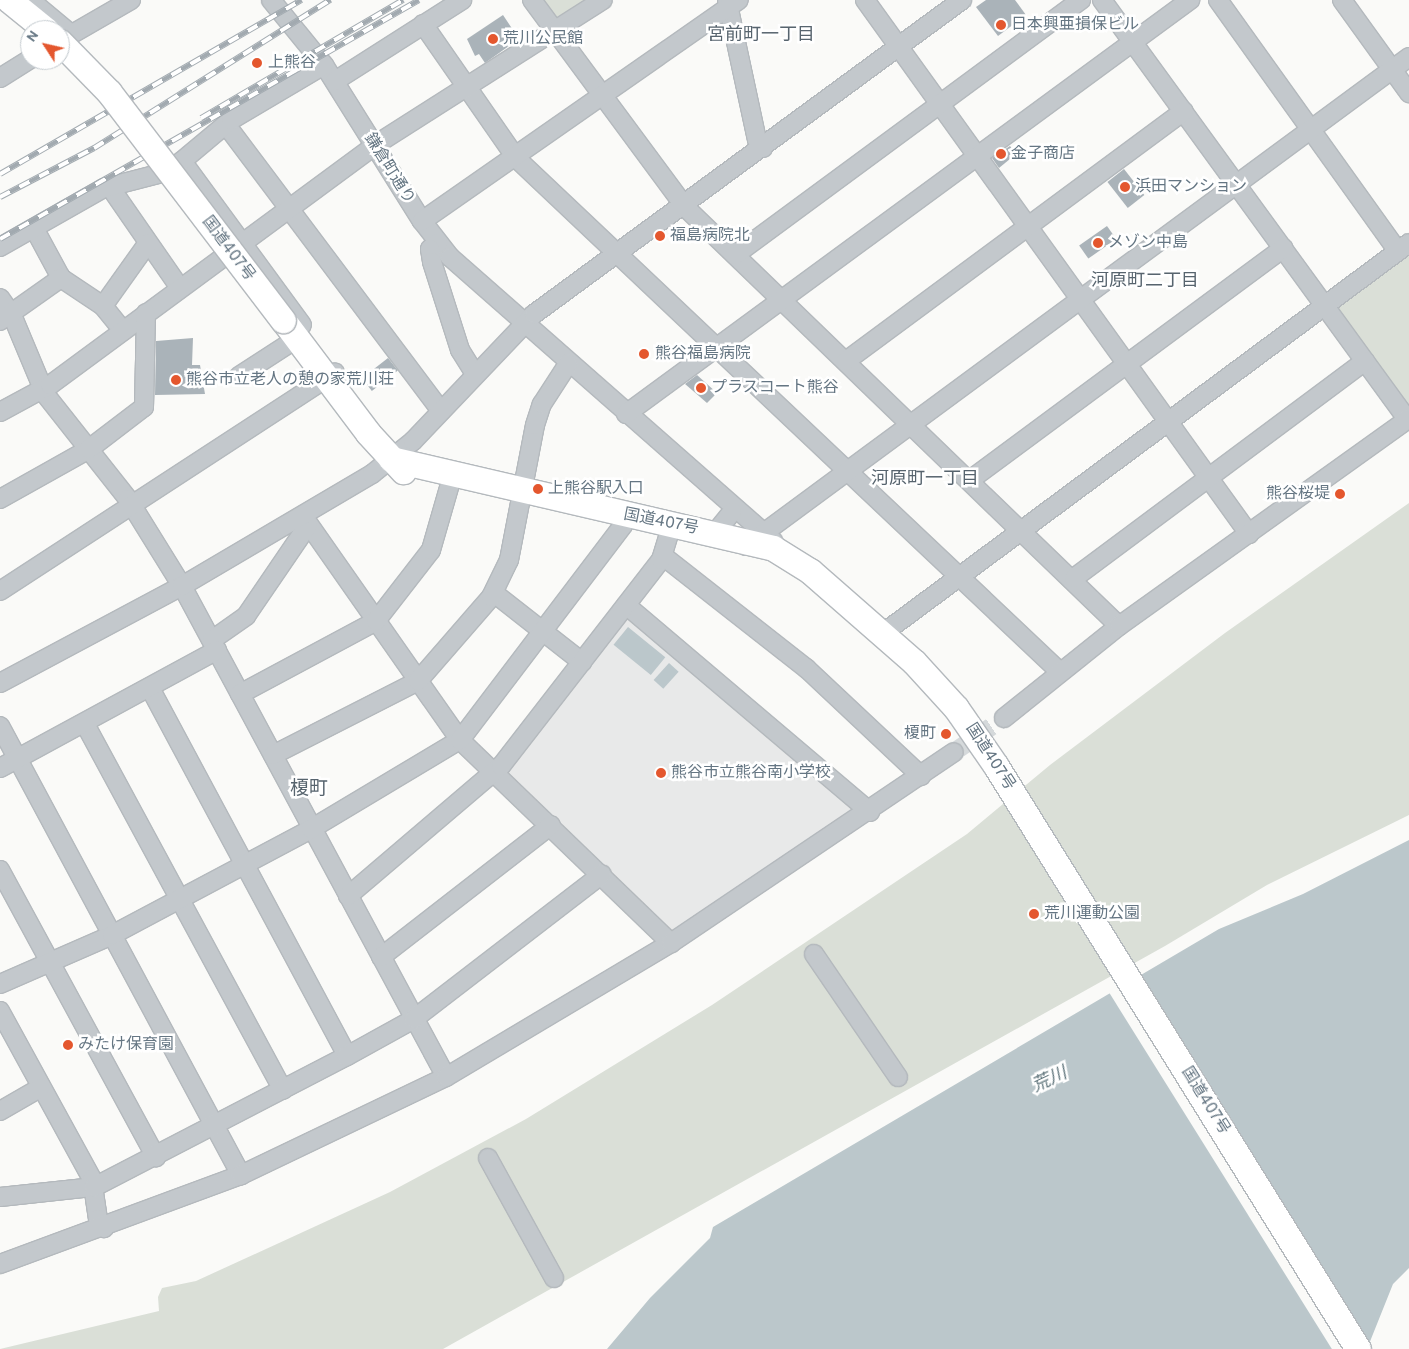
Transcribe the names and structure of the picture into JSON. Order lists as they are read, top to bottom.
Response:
{
  "streets": {
    "highway": ["国道407号"],
    "street": ["鎌倉町通り"]
  },
  "crossings": [
    ["鎌倉町通り", "国道407号"]
  ],
  "districts": [
    "宮前町一丁目",
    "河原町二丁目",
    "河原町一丁目",
    "榎町"
  ],
  "water": ["荒川"],
  "places": [
    "日本興亜損保ビル",
    "荒川公民館",
    "上熊谷",
    "金子商店",
    "浜田マンション",
    "福島病院北",
    "メゾン中島",
    "熊谷福島病院",
    "熊谷市立老人の憩の家荒川荘",
    "プラスコート熊谷",
    "上熊谷駅入口",
    "熊谷桜堤",
    "榎町",
    "熊谷市立熊谷南小学校",
    "荒川運動公園",
    "みたけ保育園"
  ],
  "north": "top left"
}
